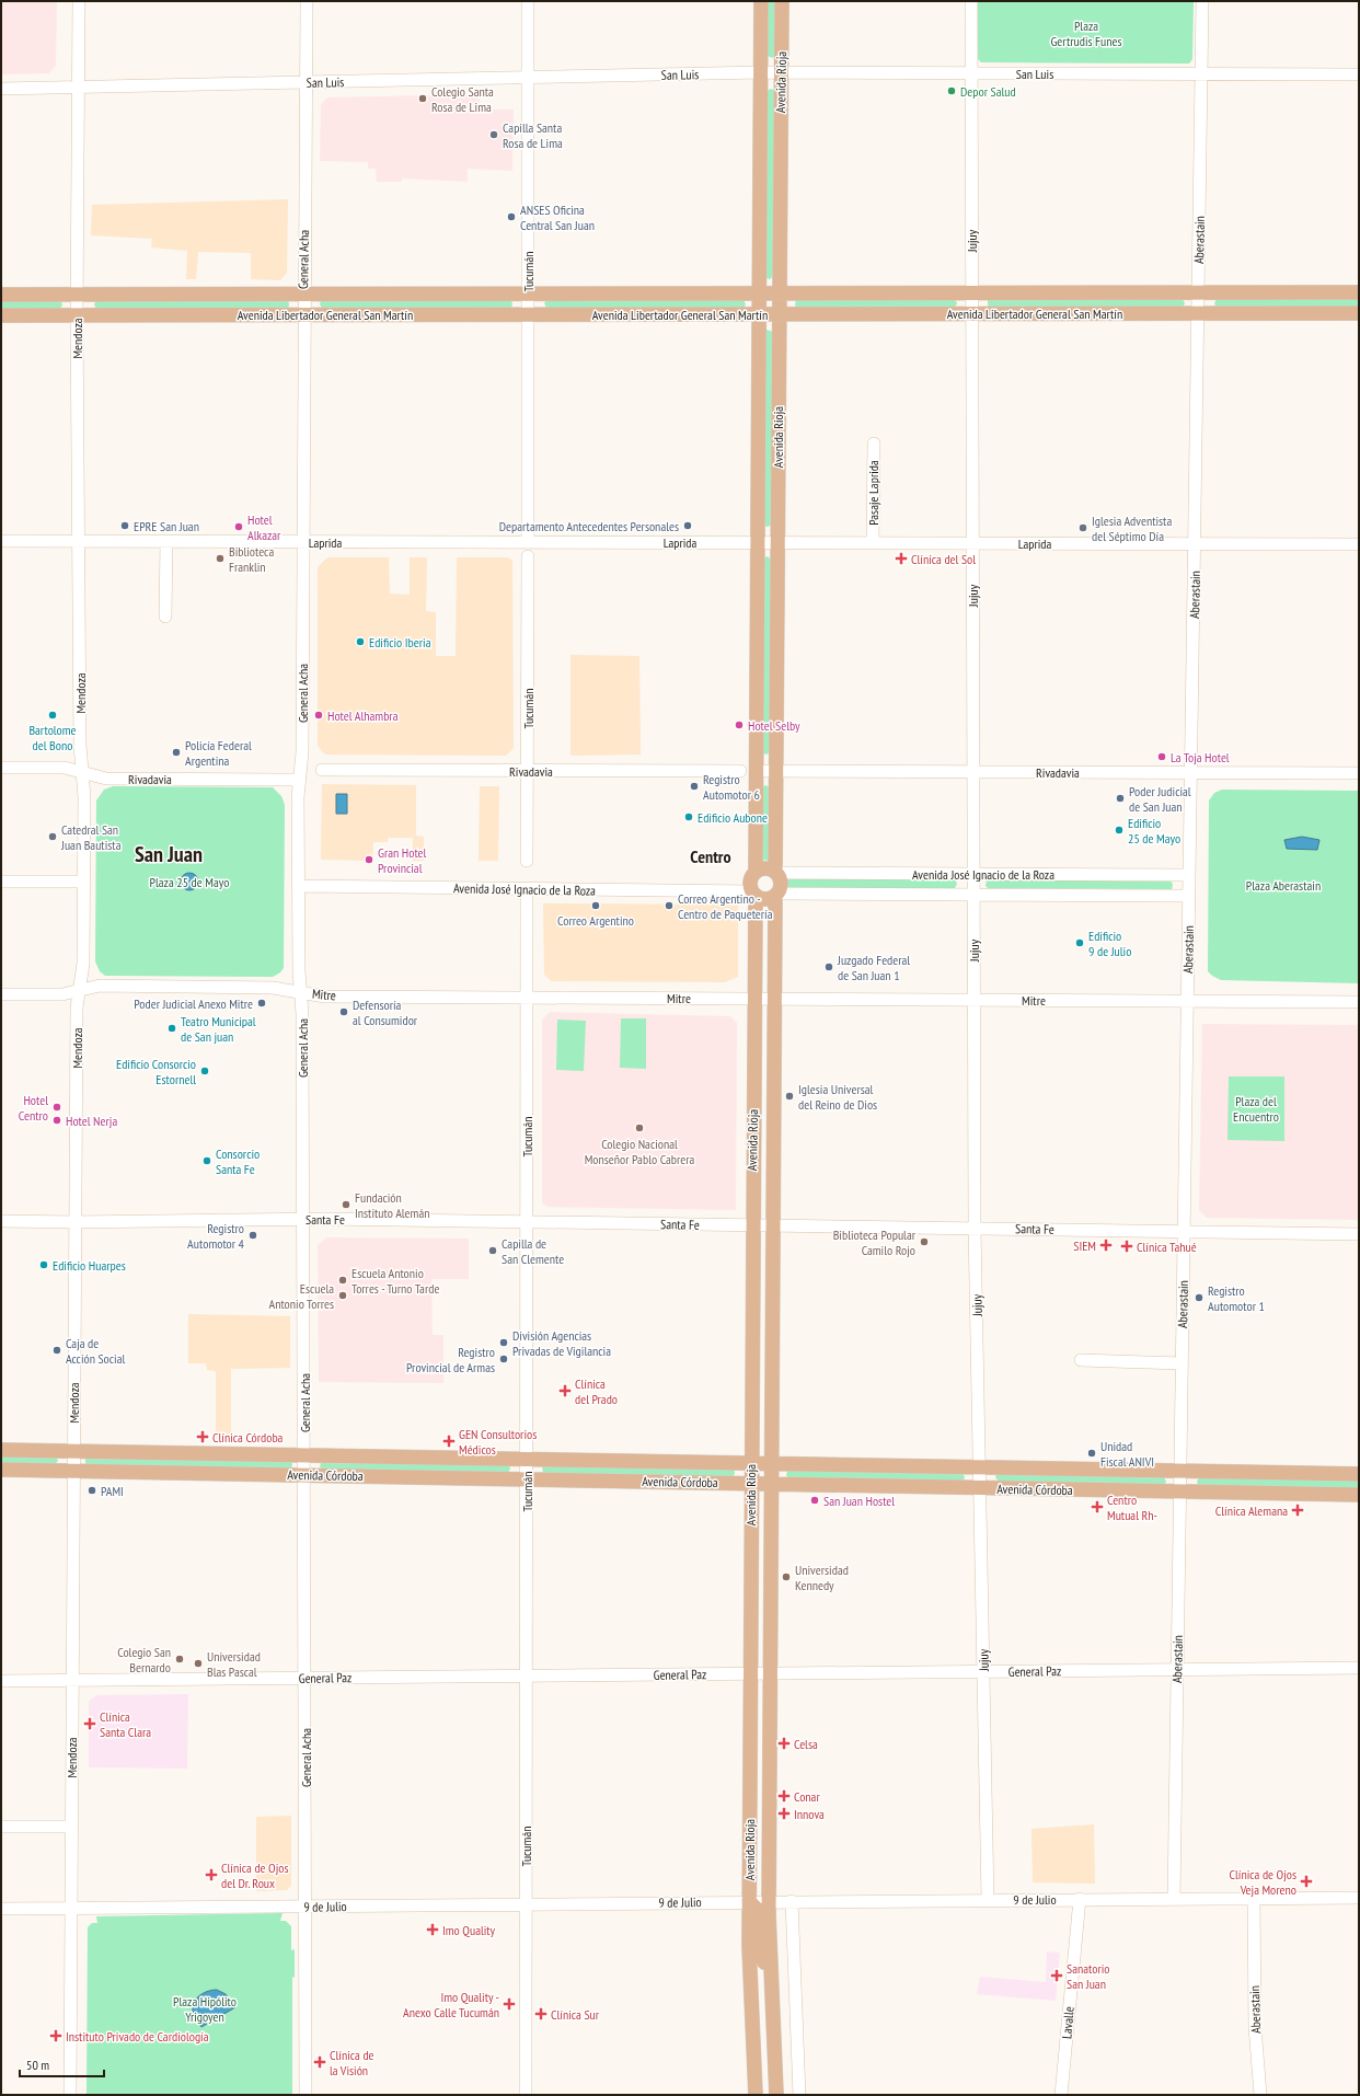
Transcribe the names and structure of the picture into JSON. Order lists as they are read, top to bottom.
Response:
{
  "streets": {
    "main road": ["Avenida Rioja", "Avenida Libertador General San Martín", "Avenida Córdoba"],
    "street": [
      "San Luis",
      "Aberastain",
      "Jujuy",
      "General Acha",
      "Tucumán",
      "Mendoza",
      "Pasaje Laprida",
      "Laprida",
      "Rivadavia",
      "Avenida José Ignacio de la Roza",
      "Mitre",
      "Santa Fe",
      "General Paz",
      "9 de Julio",
      "Lavalle"
    ]
  },
  "crossings": [
    ["San Luis", "Avenida Rioja"],
    ["San Luis", "Aberastain"],
    ["San Luis", "Jujuy"],
    ["San Luis", "General Acha"],
    ["San Luis", "Tucumán"],
    ["San Luis", "Mendoza"],
    ["Avenida Rioja", "Avenida Libertador General San Martín"],
    ["Avenida Rioja", "Laprida"],
    ["Avenida Rioja", "Rivadavia"],
    ["Avenida Rioja", "Avenida José Ignacio de la Roza"],
    ["Avenida Rioja", "Mitre"],
    ["Avenida Rioja", "Santa Fe"],
    ["Avenida Rioja", "Avenida Córdoba"],
    ["Avenida Rioja", "General Paz"],
    ["Avenida Rioja", "9 de Julio"],
    ["Aberastain", "Avenida Libertador General San Martín"],
    ["Aberastain", "Laprida"],
    ["Aberastain", "Rivadavia"],
    ["Aberastain", "Avenida José Ignacio de la Roza"],
    ["Aberastain", "Mitre"],
    ["Aberastain", "Santa Fe"],
    ["Aberastain", "Avenida Córdoba"],
    ["Aberastain", "General Paz"],
    ["Aberastain", "9 de Julio"],
    ["Jujuy", "Avenida Libertador General San Martín"],
    ["Jujuy", "Laprida"],
    ["Jujuy", "Rivadavia"],
    ["Jujuy", "Avenida José Ignacio de la Roza"],
    ["Jujuy", "Mitre"],
    ["Jujuy", "Santa Fe"],
    ["Jujuy", "Avenida Córdoba"],
    ["Jujuy", "General Paz"],
    ["Jujuy", "9 de Julio"],
    ["General Acha", "Avenida Libertador General San Martín"],
    ["General Acha", "Laprida"],
    ["General Acha", "Rivadavia"],
    ["General Acha", "Avenida José Ignacio de la Roza"],
    ["General Acha", "Mitre"],
    ["General Acha", "Santa Fe"],
    ["General Acha", "Avenida Córdoba"],
    ["General Acha", "General Paz"],
    ["General Acha", "9 de Julio"],
    ["Tucumán", "Avenida Libertador General San Martín"],
    ["Tucumán", "Laprida"],
    ["Tucumán", "Rivadavia"],
    ["Tucumán", "Avenida José Ignacio de la Roza"],
    ["Tucumán", "Mitre"],
    ["Tucumán", "Santa Fe"],
    ["Tucumán", "Avenida Córdoba"],
    ["Tucumán", "General Paz"],
    ["Tucumán", "9 de Julio"],
    ["Avenida Libertador General San Martín", "Mendoza"],
    ["Mendoza", "Laprida"],
    ["Mendoza", "Rivadavia"],
    ["Mendoza", "Mitre"],
    ["Mendoza", "Santa Fe"],
    ["Mendoza", "Avenida Córdoba"],
    ["Mendoza", "General Paz"],
    ["Mendoza", "9 de Julio"],
    ["Pasaje Laprida", "Laprida"],
    ["9 de Julio", "Lavalle"]
  ],
  "districts": ["San Juan", "Centro"],
  "parks": [
    "Plaza Gertrudis Funes",
    "Plaza 25 de Mayo",
    "Plaza Aberastain",
    "Plaza del Encuentro",
    "Plaza Hipólito Yrigoyen"
  ],
  "places": {
    "other": [
      "Depor Salud",
      "Colegio Santa Rosa de Lima",
      "Capilla Santa Rosa de Lima",
      "ANSES Oficina Central San Juan",
      "EPRE San Juan",
      "Departamento Antecedentes Personales",
      "Hotel Alkazar",
      "Iglesia Adventista del Séptimo Día",
      "Biblioteca Franklin",
      "Edificio Iberia",
      "Bartolome del Bono",
      "Hotel Alhambra",
      "Hotel Selby",
      "Policía Federal Argentina",
      "La Toja Hotel",
      "Registro Automotor 6",
      "Poder Judicial de San Juan",
      "Edificio Aubone",
      "Edificio 25 de Mayo",
      "Catedral San Juan Bautista",
      "Gran Hotel Provincial",
      "Correo Argentino",
      "Correo Argentino - Centro de Paquetería",
      "Edificio 9 de Julio",
      "Juzgado Federal de San Juan 1",
      "Poder Judicial Anexo Mitre",
      "Defensoría al Consumidor",
      "Teatro Municipal de San juan",
      "Edificio Consorcio Estornell",
      "Iglesia Universal del Reino de Dios",
      "Hotel Centro",
      "Hotel Nerja",
      "Colegio Nacional Monseñor Pablo Cabrera",
      "Consorcio Santa Fe",
      "Fundación Instituto Alemán",
      "Registro Automotor 4",
      "Biblioteca Popular Camilo Rojo",
      "Capilla de San Clemente",
      "Edificio Huarpes",
      "Escuela Antonio Torres - Turno Tarde",
      "Escuela Antonio Torres",
      "Registro Automotor 1",
      "División Agencias Privadas de Vigilancia",
      "Caja de Acción Social",
      "Registro Provincial de Armas",
      "Unidad Fiscal ANIVI",
      "PAMI",
      "San Juan Hostel",
      "Universidad Kennedy",
      "Colegio San Bernardo",
      "Universidad Blas Pascal"
    ],
    "health": [
      "Clínica del Sol",
      "SIEM",
      "Clínica Tahué",
      "Clínica del Prado",
      "Clínica Córdoba",
      "GEN Consultorios Médicos",
      "Centro Mutual Rh-",
      "Clínica Alemana",
      "Clínica Santa Clara",
      "Celsa",
      "Conar",
      "Innova",
      "Clínica de Ojos del Dr. Roux",
      "Clínica de Ojos Veja Moreno",
      "Imo Quality",
      "Sanatorio San Juan",
      "Imo Quality - Anexo Calle Tucumán",
      "Clínica Sur",
      "Instituto Privado de Cardiología",
      "Clínica de la Visión"
    ]
  },
  "scale_bar": "50 m"
}
